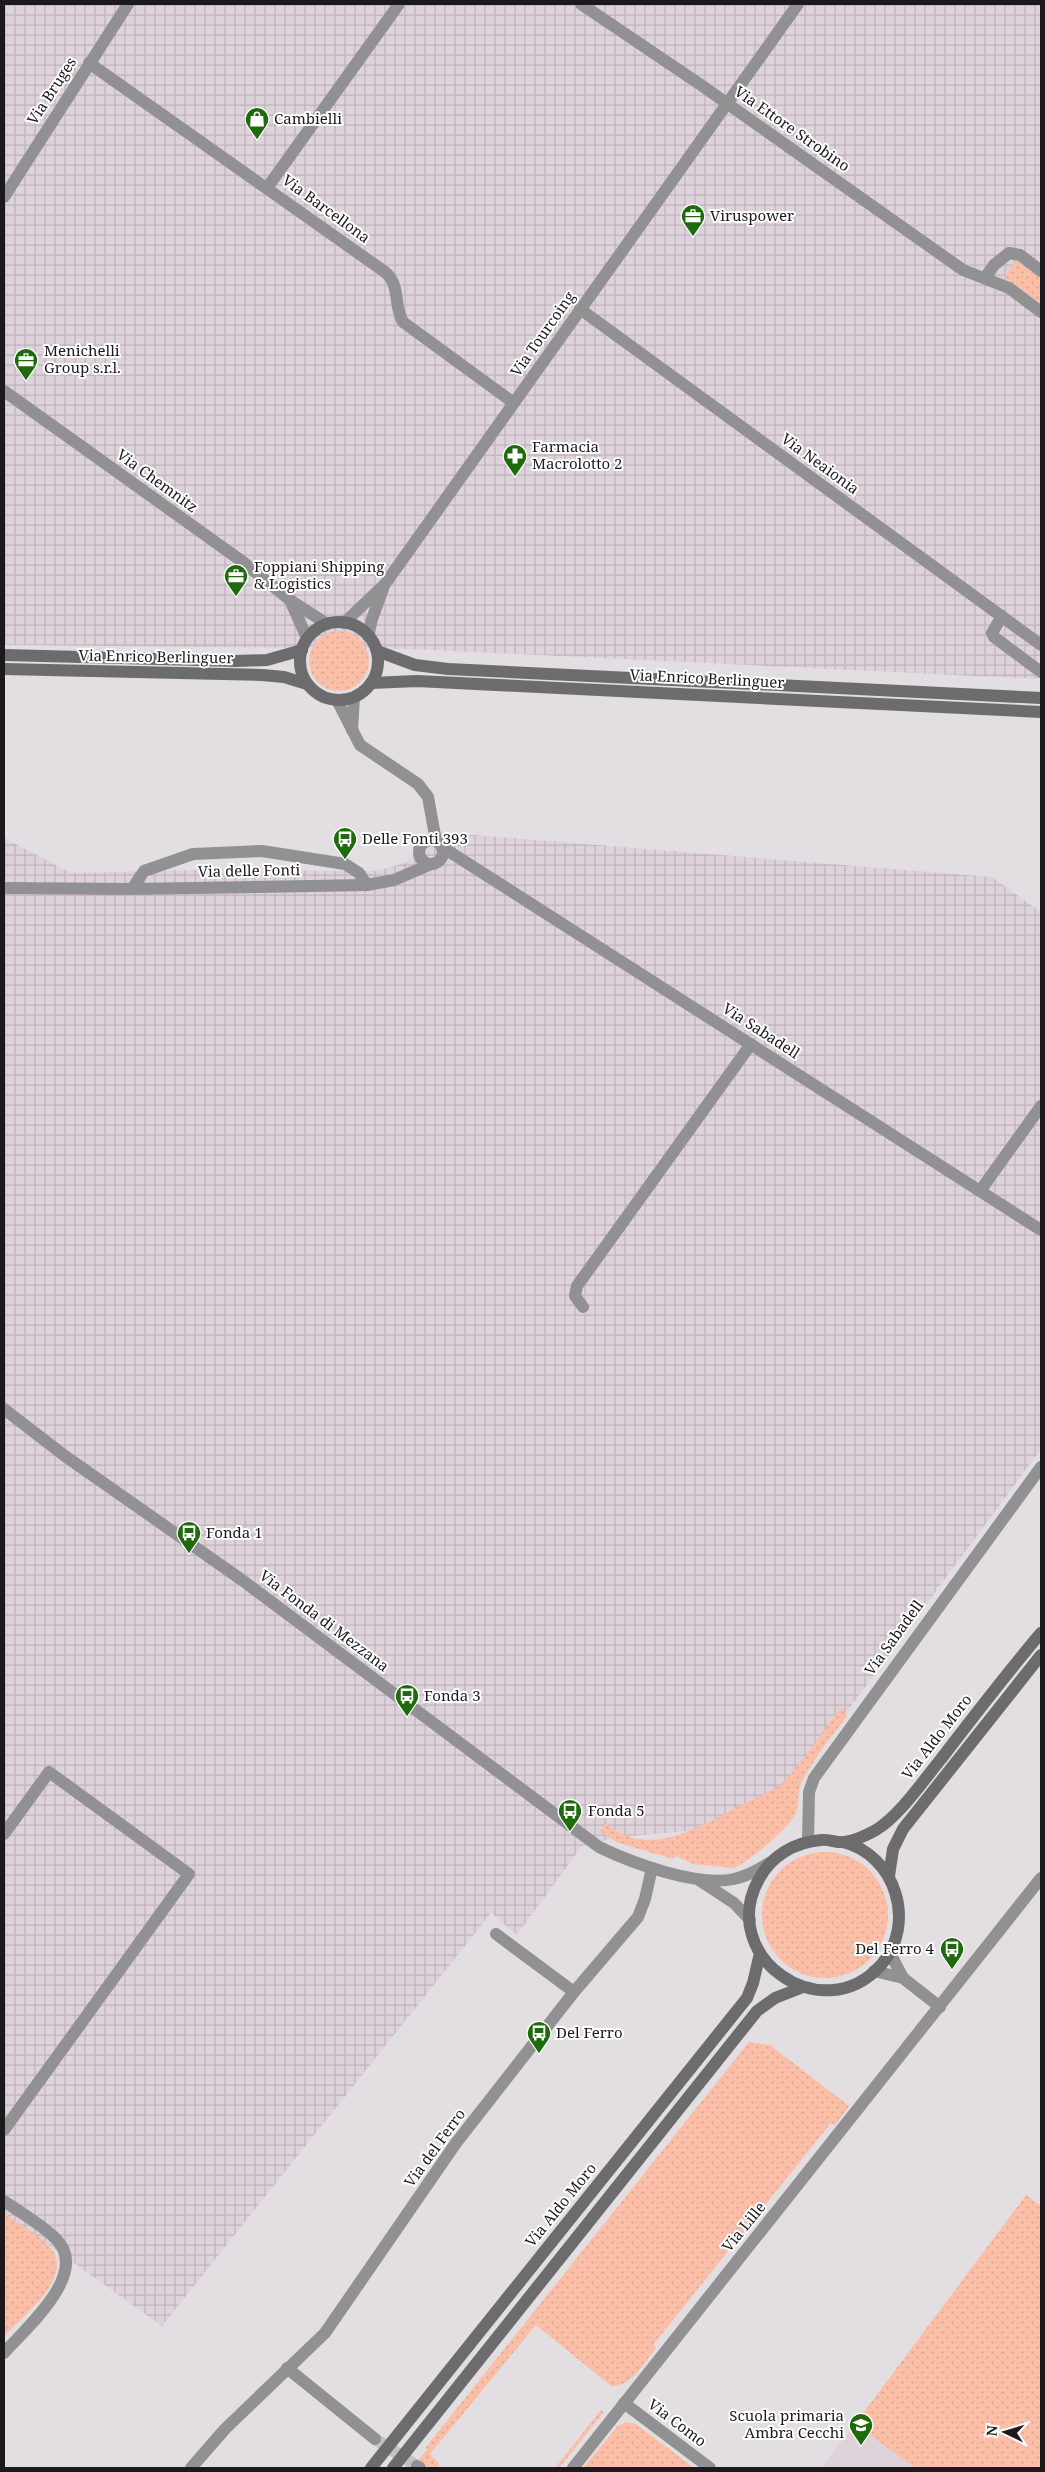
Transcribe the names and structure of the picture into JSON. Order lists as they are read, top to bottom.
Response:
{
  "streets": {
    "main road": ["Via Enrico Berlinguer", "Via Aldo Moro"],
    "street": [
      "Via Bruges",
      "Via Ettore Strobino",
      "Via Barcellona",
      "Via Tourcoing",
      "Via Neaionia",
      "Via Chemnitz",
      "Via delle Fonti",
      "Via Sabadell",
      "Via Fonda di Mezzana",
      "Via del Ferro",
      "Via Lille",
      "Via Como"
    ]
  },
  "crossings": [
    ["Via Bruges", "Via Barcellona"],
    ["Via Ettore Strobino", "Via Tourcoing"],
    ["Via Barcellona", "Via Tourcoing"],
    ["Via Tourcoing", "Via Neaionia"],
    ["Via Tourcoing", "Via Chemnitz"],
    ["Via Tourcoing", "Via Enrico Berlinguer"],
    ["Via Chemnitz", "Via Enrico Berlinguer"],
    ["Via Sabadell", "Via Aldo Moro"],
    ["Via Fonda di Mezzana", "Via del Ferro"],
    ["Via Lille", "Via Como"]
  ],
  "places": {
    "shop": ["Cambielli"],
    "office": ["Viruspower", "Menichelli Group s.r.l.", "Foppiani Shipping & Logistics"],
    "pharmacy": ["Farmacia Macrolotto 2"],
    "bus stop": [
      "Delle Fonti 393",
      "Fonda 1",
      "Fonda 3",
      "Fonda 5",
      "Del Ferro 4",
      "Del Ferro"
    ],
    "school or university": ["Scuola primaria Ambra Cecchi"]
  },
  "north": "left"
}
